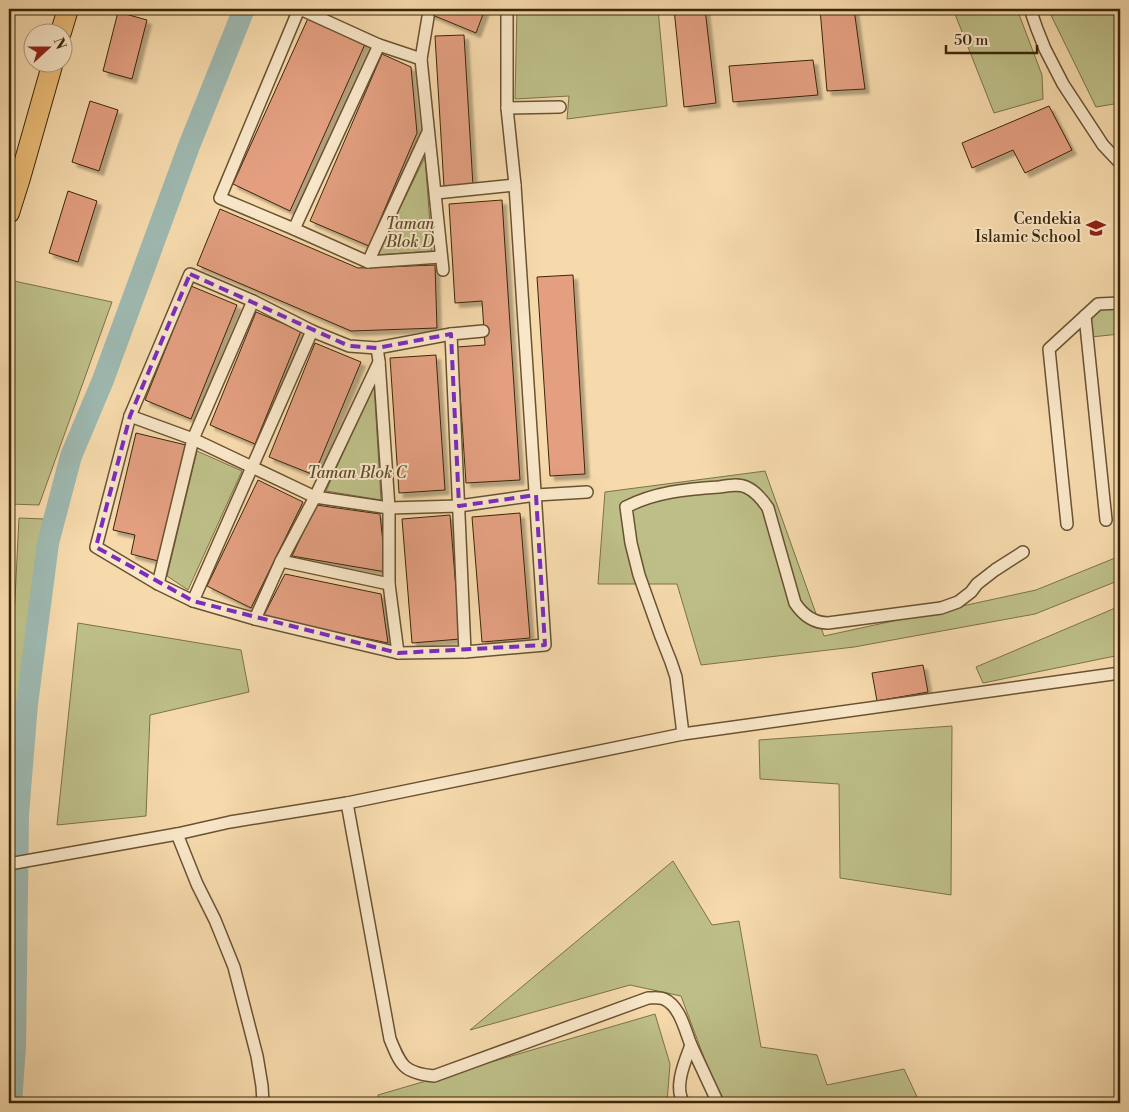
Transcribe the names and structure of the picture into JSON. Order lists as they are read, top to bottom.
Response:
{
  "parks": ["Taman Blok D", "Taman Blok C"],
  "places": {
    "school or university": ["Cendekia Islamic School"]
  },
  "scale_bar": "50 m",
  "north": "right"
}
